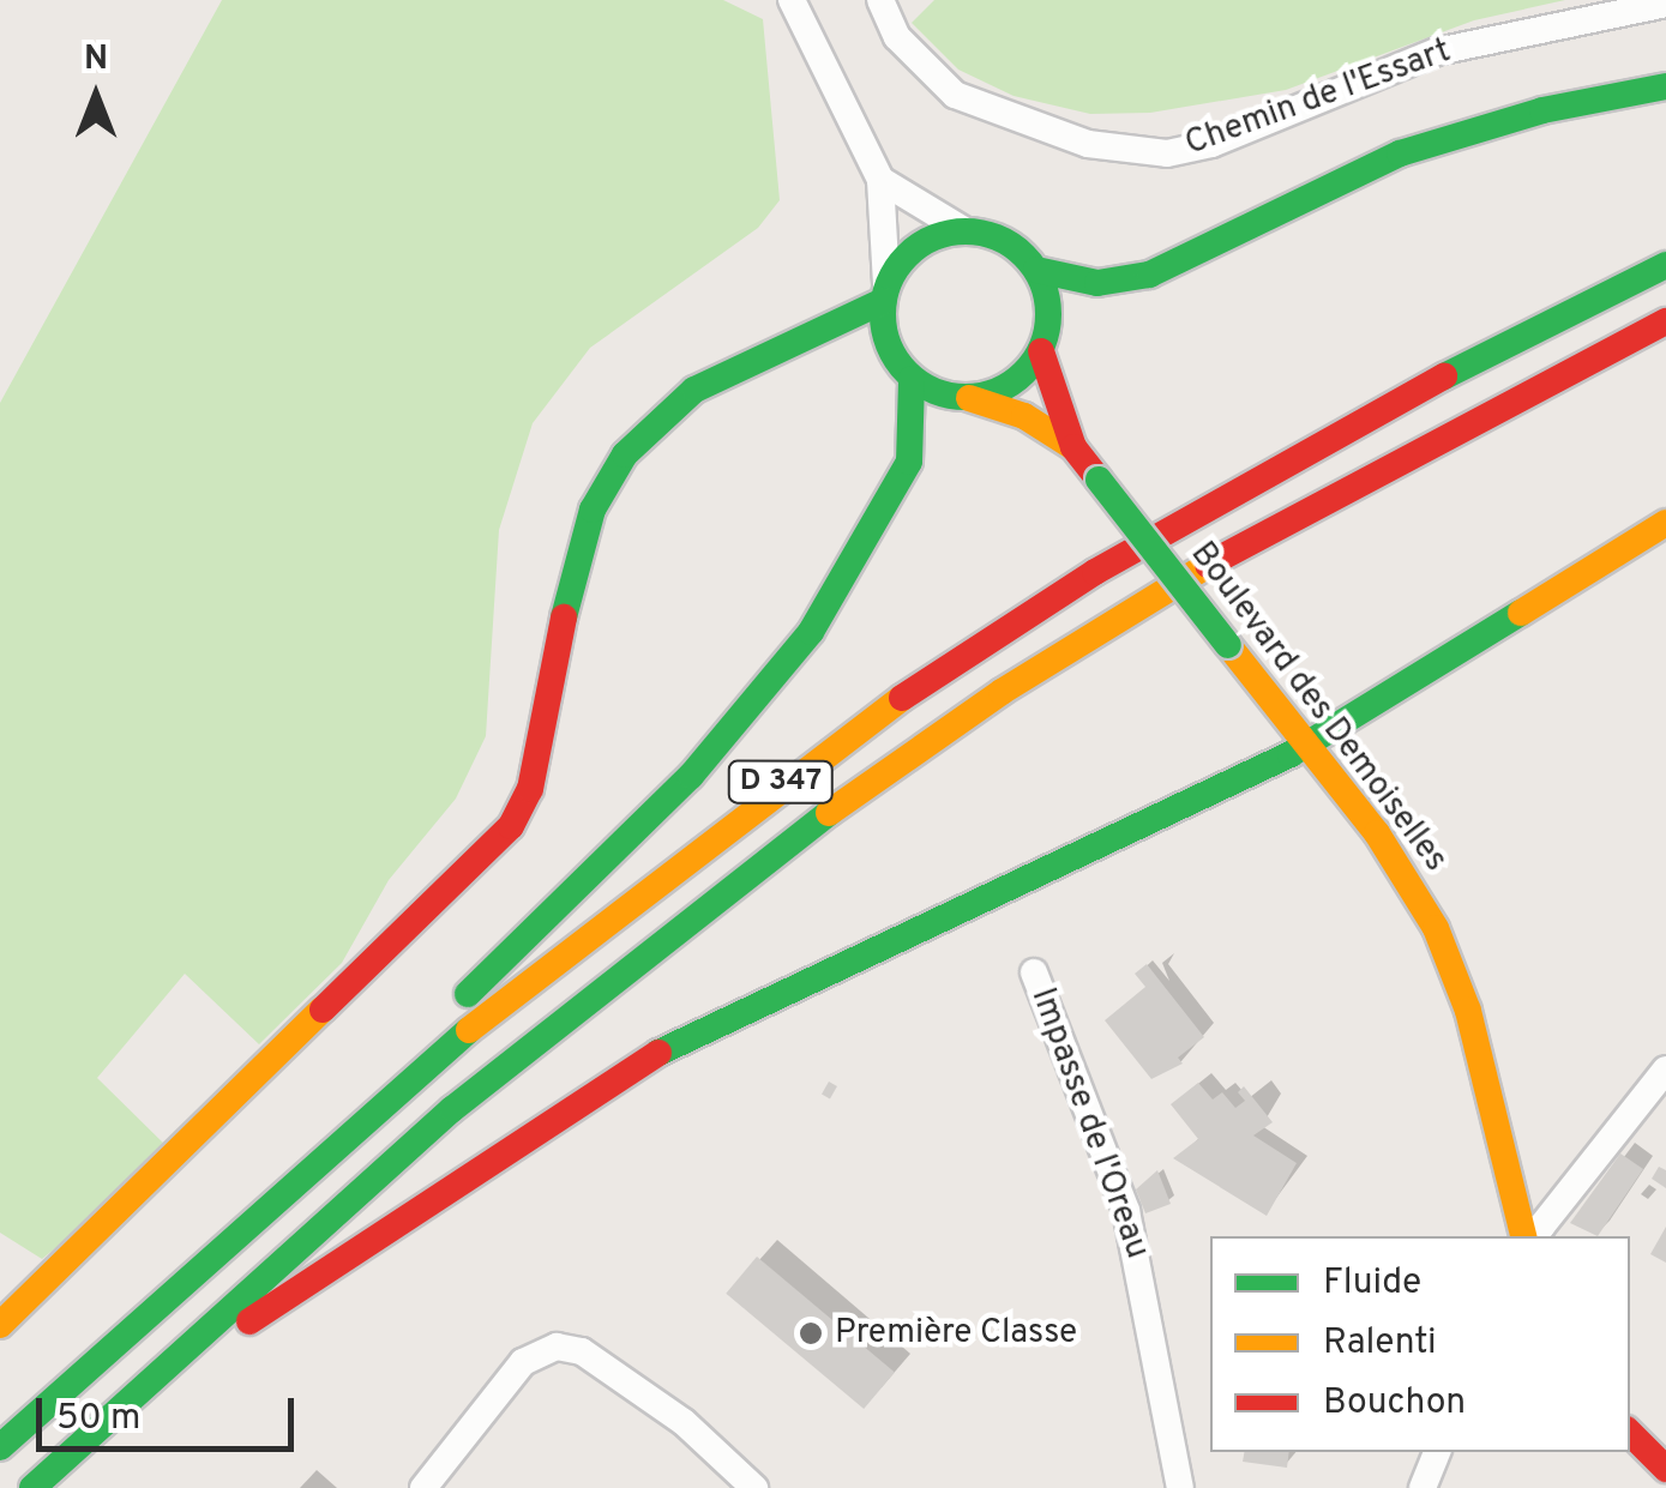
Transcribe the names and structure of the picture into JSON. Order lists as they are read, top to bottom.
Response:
{
  "streets": {
    "main road": ["Boulevard des Demoiselles", "D 347"],
    "street": ["Chemin de l'Essart", "Impasse de l'Oreau"]
  },
  "places": ["Première Classe"],
  "legend": ["Fluide", "Ralenti", "Bouchon"],
  "scale_bar": "50 m",
  "north": "top"
}
